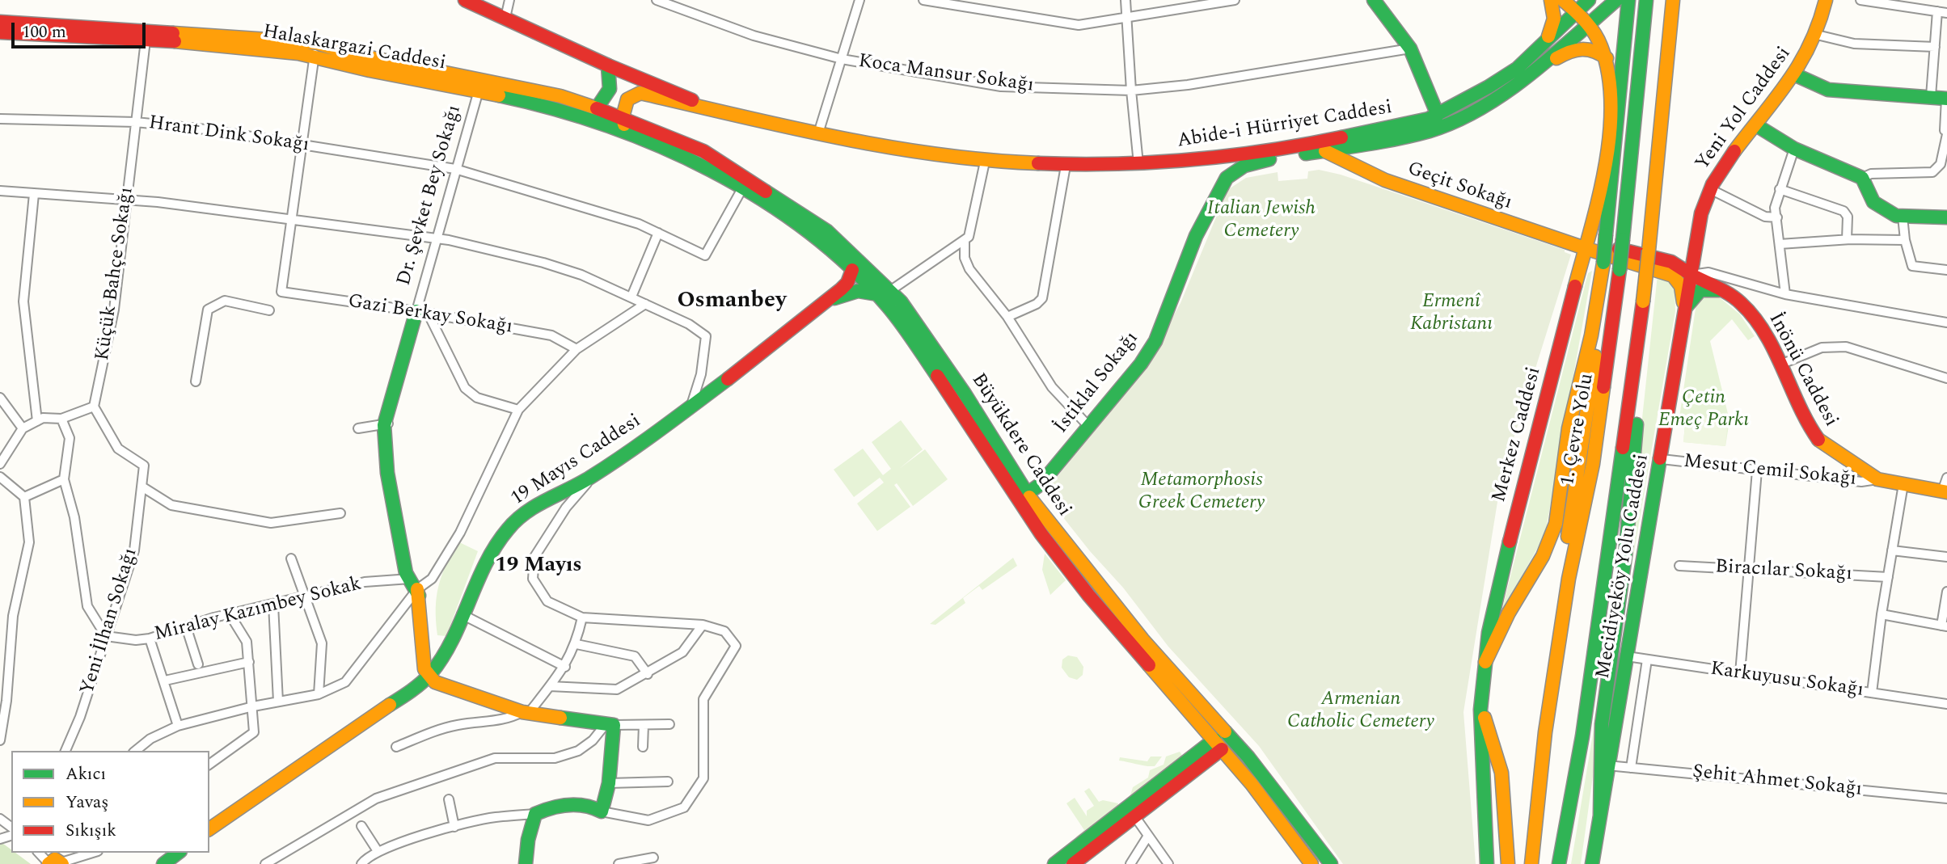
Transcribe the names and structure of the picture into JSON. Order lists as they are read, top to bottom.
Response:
{
  "streets": {
    "main road": [
      "Halaskargazi Caddesi",
      "Yeni Yol Caddesi",
      "Abide-i Hürriyet Caddesi",
      "Geçit Sokağı",
      "Dr. Şevket Bey Sokağı",
      "İnönü Caddesi",
      "İstiklal Sokağı",
      "1. Çevre Yolu",
      "Merkez Caddesi",
      "Büyükdere Caddesi",
      "19 Mayıs Caddesi",
      "Mecidiyeköy Yolu Caddesi"
    ],
    "street": [
      "Koca Mansur Sokağı",
      "Hrant Dink Sokağı",
      "Küçük Bahçe Sokağı",
      "Gazi Berkay Sokağı",
      "Mesut Cemil Sokağı",
      "Biracılar Sokağı",
      "Miralay Kazımbey Sokak",
      "Yeni İlhan Sokağı",
      "Karkuyusu Sokağı",
      "Şehit Ahmet Sokağı"
    ]
  },
  "crossings": [
    ["Halaskargazi Caddesi", "Dr. Şevket Bey Sokağı"],
    ["Halaskargazi Caddesi", "Küçük Bahçe Sokağı"],
    ["Halaskargazi Caddesi", "Büyükdere Caddesi"],
    ["Yeni Yol Caddesi", "İnönü Caddesi"],
    ["Yeni Yol Caddesi", "Mecidiyeköy Yolu Caddesi"],
    ["Abide-i Hürriyet Caddesi", "Geçit Sokağı"],
    ["Abide-i Hürriyet Caddesi", "İstiklal Sokağı"],
    ["Abide-i Hürriyet Caddesi", "Merkez Caddesi"],
    ["Hrant Dink Sokağı", "Dr. Şevket Bey Sokağı"],
    ["Hrant Dink Sokağı", "Küçük Bahçe Sokağı"],
    ["Hrant Dink Sokağı", "Büyükdere Caddesi"],
    ["Geçit Sokağı", "Merkez Caddesi"],
    ["Geçit Sokağı", "Mecidiyeköy Yolu Caddesi"],
    ["Dr. Şevket Bey Sokağı", "Gazi Berkay Sokağı"],
    ["Dr. Şevket Bey Sokağı", "19 Mayıs Caddesi"],
    ["Dr. Şevket Bey Sokağı", "Miralay Kazımbey Sokak"],
    ["İnönü Caddesi", "Merkez Caddesi"],
    ["İnönü Caddesi", "Mesut Cemil Sokağı"],
    ["İnönü Caddesi", "Mecidiyeköy Yolu Caddesi"],
    ["İstiklal Sokağı", "Büyükdere Caddesi"],
    ["Büyükdere Caddesi", "19 Mayıs Caddesi"],
    ["Mesut Cemil Sokağı", "Mecidiyeköy Yolu Caddesi"],
    ["Mecidiyeköy Yolu Caddesi", "Karkuyusu Sokağı"],
    ["Mecidiyeköy Yolu Caddesi", "Şehit Ahmet Sokağı"],
    ["Miralay Kazımbey Sokak", "Yeni İlhan Sokağı"]
  ],
  "districts": ["Osmanbey", "19 Mayıs"],
  "parks": [
    "Italian Jewish Cemetery",
    "Ermenî Kabristanı",
    "Çetin Emeç Parkı",
    "Metamorphosis Greek Cemetery",
    "Armenian Catholic Cemetery"
  ],
  "legend": ["Akıcı", "Yavaş", "Sıkışık"],
  "scale_bar": "100 m"
}
